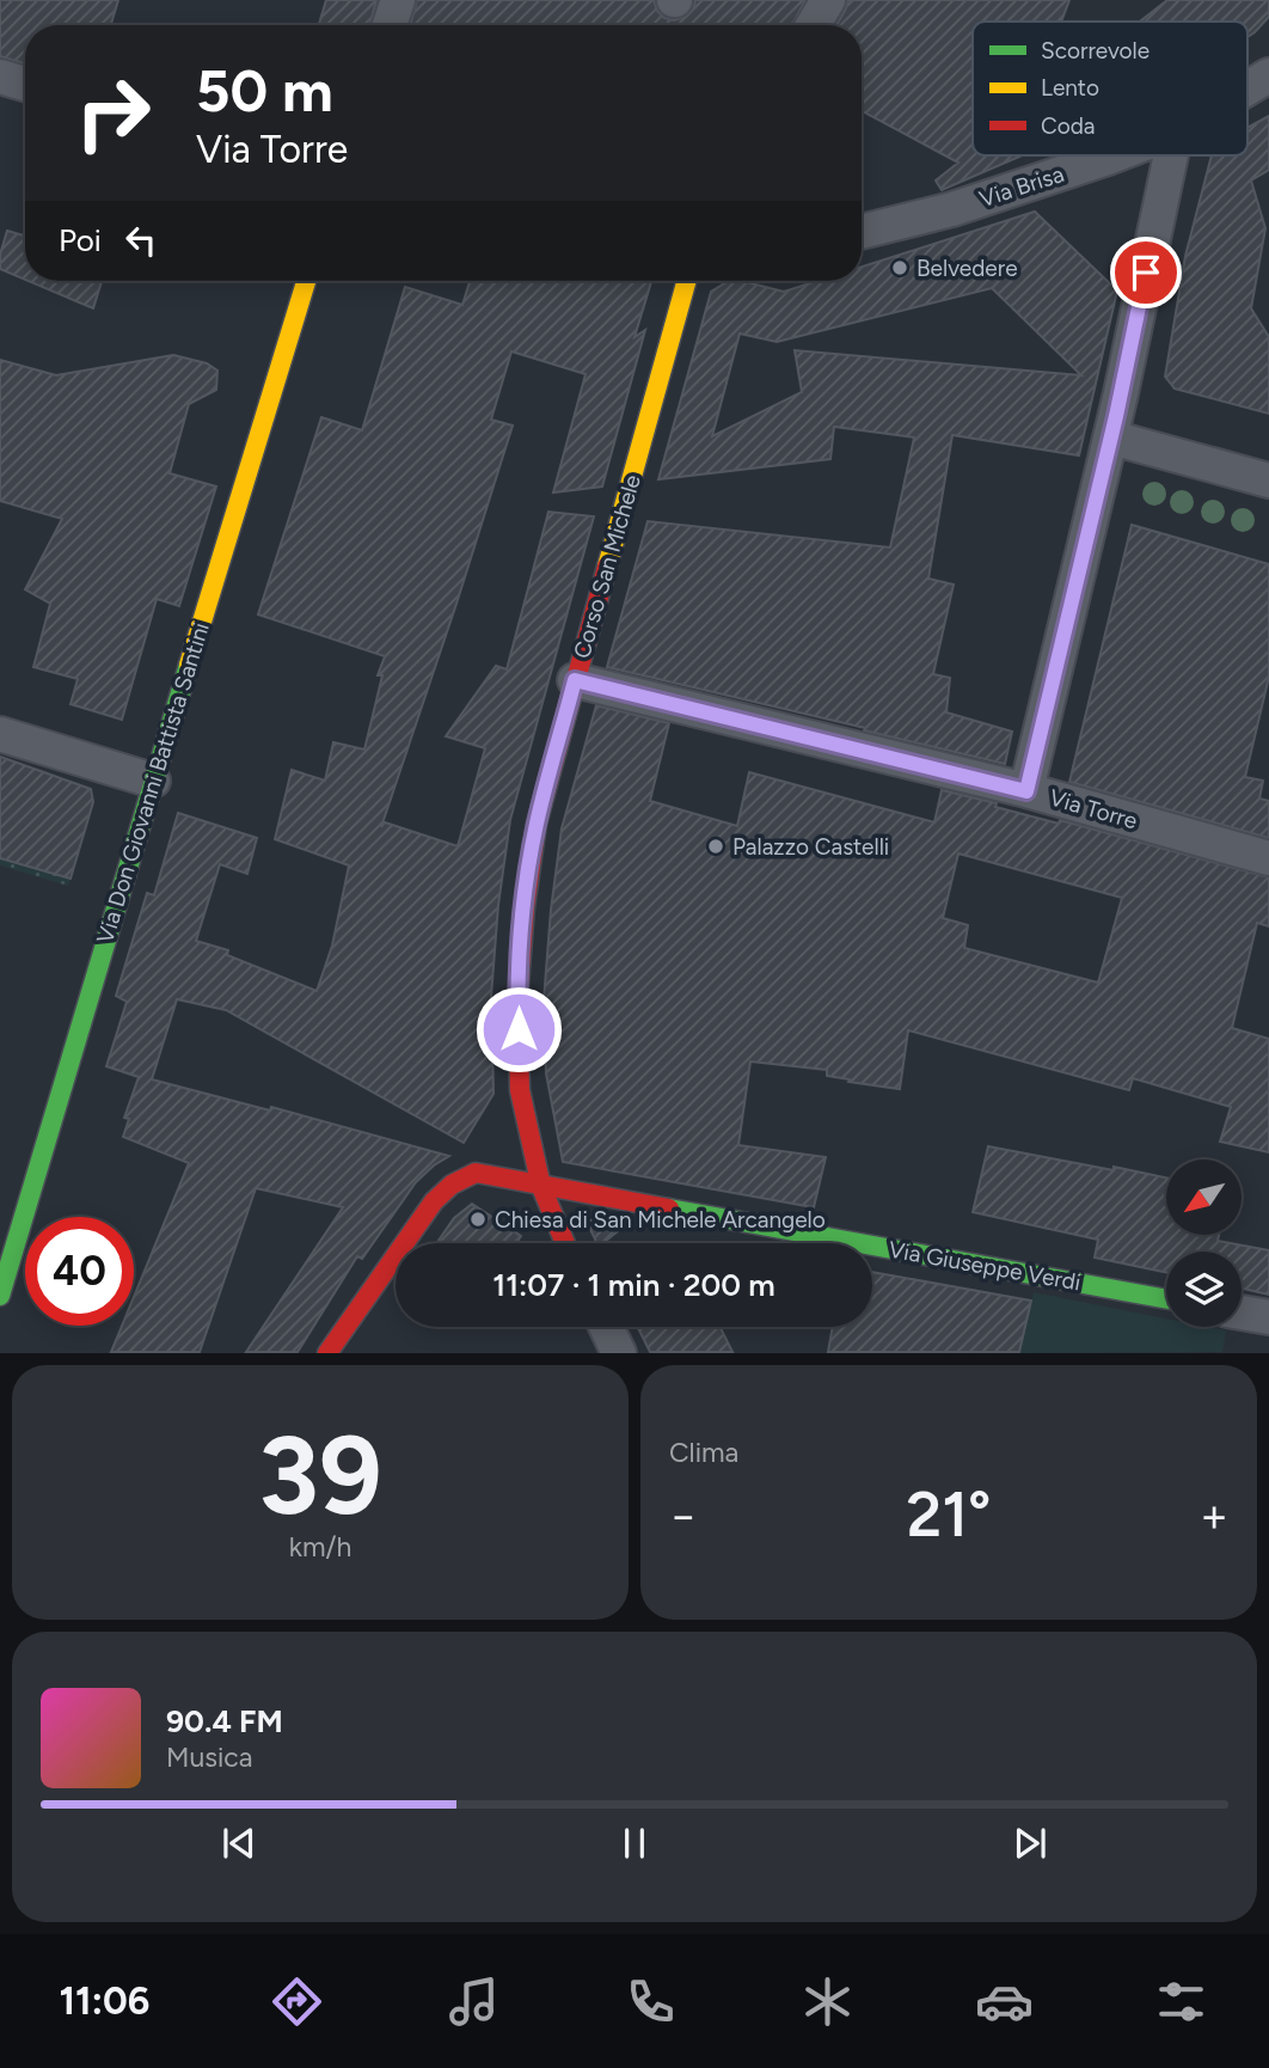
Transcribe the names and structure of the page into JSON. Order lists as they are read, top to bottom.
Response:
{
  "streets": {
    "street": [
      "Via Brisa",
      "Corso San Michele",
      "Via Don Giovanni Battista Santini",
      "Via Torre",
      "Via Giuseppe Verdi"
    ]
  },
  "crossings": [
    ["Corso San Michele", "Via Torre"],
    ["Corso San Michele", "Via Giuseppe Verdi"]
  ],
  "places": ["Belvedere", "Palazzo Castelli", "Chiesa di San Michele Arcangelo"],
  "legend": ["Scorrevole", "Lento", "Coda"],
  "north": "bottom left",
  "page": {
    "turn": ["50 m", "Via Torre"],
    "then": "Poi",
    "limit": "40",
    "trip": "11:07 · 1 min · 200 m",
    "tile": [
      ["39", "km/h"],
      "Clima"
    ],
    "heat": ["−", "21°", "+"],
    "song": ["90.4 FM", "Musica"],
    "tabs": "11:06"
  }
}
